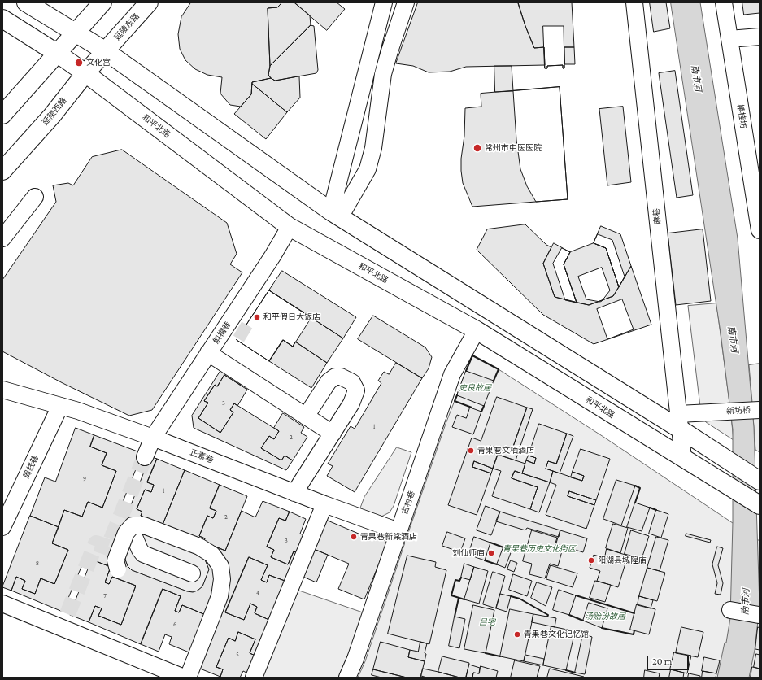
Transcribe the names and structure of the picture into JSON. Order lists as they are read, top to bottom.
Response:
{
  "streets": {
    "main road": ["延陵东路", "延陵西路", "和平北路"],
    "street": [
      "椿桂坊",
      "麻巷",
      "斛檔巷",
      "新坊桥",
      "正素巷",
      "周线巷",
      "古村巷"
    ]
  },
  "crossings": [
    ["延陵东路", "延陵西路"],
    ["延陵西路", "和平北路"],
    ["和平北路", "麻巷"],
    ["和平北路", "斛檔巷"],
    ["和平北路", "古村巷"],
    ["麻巷", "新坊桥"],
    ["斛檔巷", "正素巷"],
    ["正素巷", "周线巷"],
    ["正素巷", "古村巷"]
  ],
  "water": ["南市河"],
  "parks": [
    "史良故居",
    "青果巷历史文化街区",
    "汤贻汾故居",
    "吕宅"
  ],
  "places": [
    "文化宫",
    "常州市中医医院",
    "和平假日大饭店",
    "青果巷文栖酒店",
    "青果巷新棠酒店",
    "刘仙师庙",
    "阳湖县城隍庙",
    "青果巷文化记忆馆"
  ],
  "house_numbers": [
    "3",
    "1",
    "2",
    "9",
    "1",
    "2",
    "3",
    "8",
    "4",
    "7",
    "6",
    "5"
  ],
  "scale_bar": "20 m"
}
